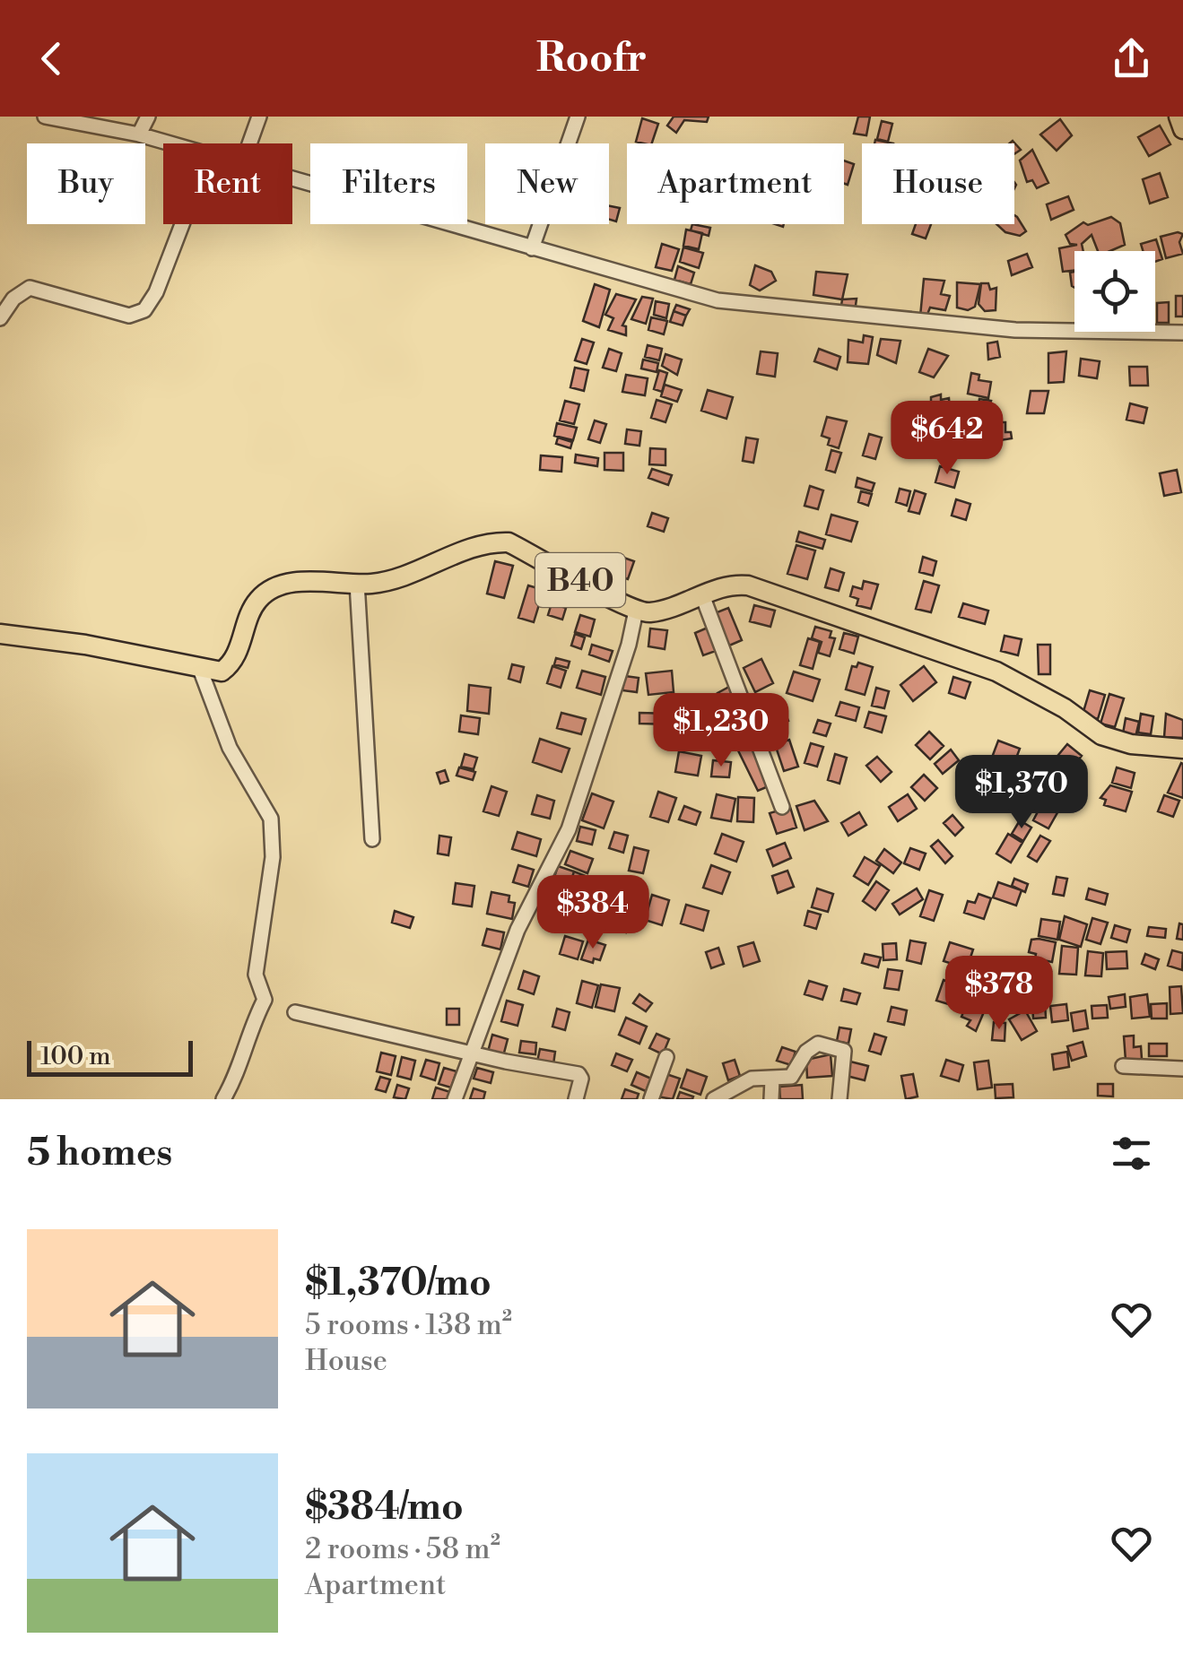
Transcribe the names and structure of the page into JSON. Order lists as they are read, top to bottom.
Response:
{
  "streets": {
    "main road": ["B40"]
  },
  "scale_bar": "100 m",
  "page": {
    "header": "Roofr",
    "chip": [
      "Buy",
      "Rent",
      "Filters",
      "New",
      "Apartment",
      "House"
    ],
    "price": [
      "$642",
      "$1,230",
      "$1,370",
      "$384",
      "$378"
    ],
    "scale": "100 m",
    "heading": "5 homes",
    "list": [
      {
        "name": "$1,370/mo",
        "note": "5 rooms · 138 m² · House"
      },
      {
        "name": "$384/mo",
        "note": "2 rooms · 58 m² · Apartment"
      }
    ]
  }
}
